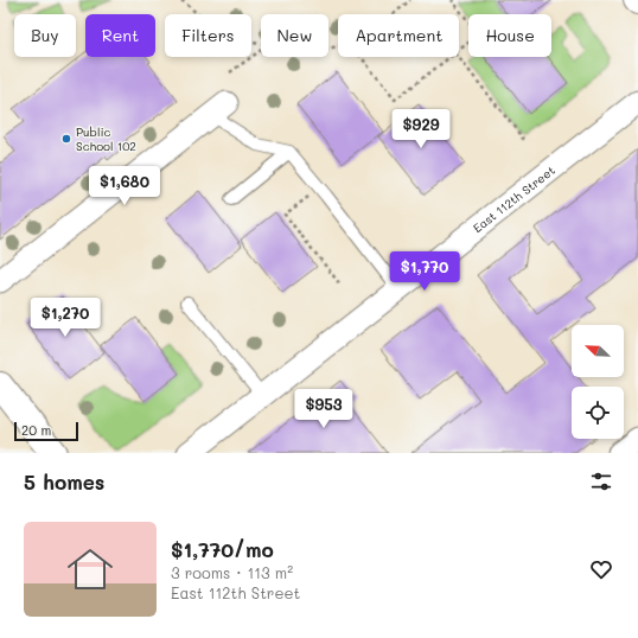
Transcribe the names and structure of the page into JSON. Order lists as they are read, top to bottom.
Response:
{
  "streets": {
    "street": ["East 112th Street"]
  },
  "places": ["Public School 102"],
  "scale_bar": "20 m",
  "north": "top left",
  "page": {
    "chip": [
      "Buy",
      "Rent",
      "Filters",
      "New",
      "Apartment",
      "House"
    ],
    "price": [
      "$929",
      "$1,680",
      "$1,770",
      "$1,270",
      "$953"
    ],
    "scale": "20 m",
    "heading": "5 homes",
    "list": [
      {
        "name": "$1,770/mo",
        "note": "3 rooms · 113 m² · East 112th Street"
      }
    ]
  }
}
